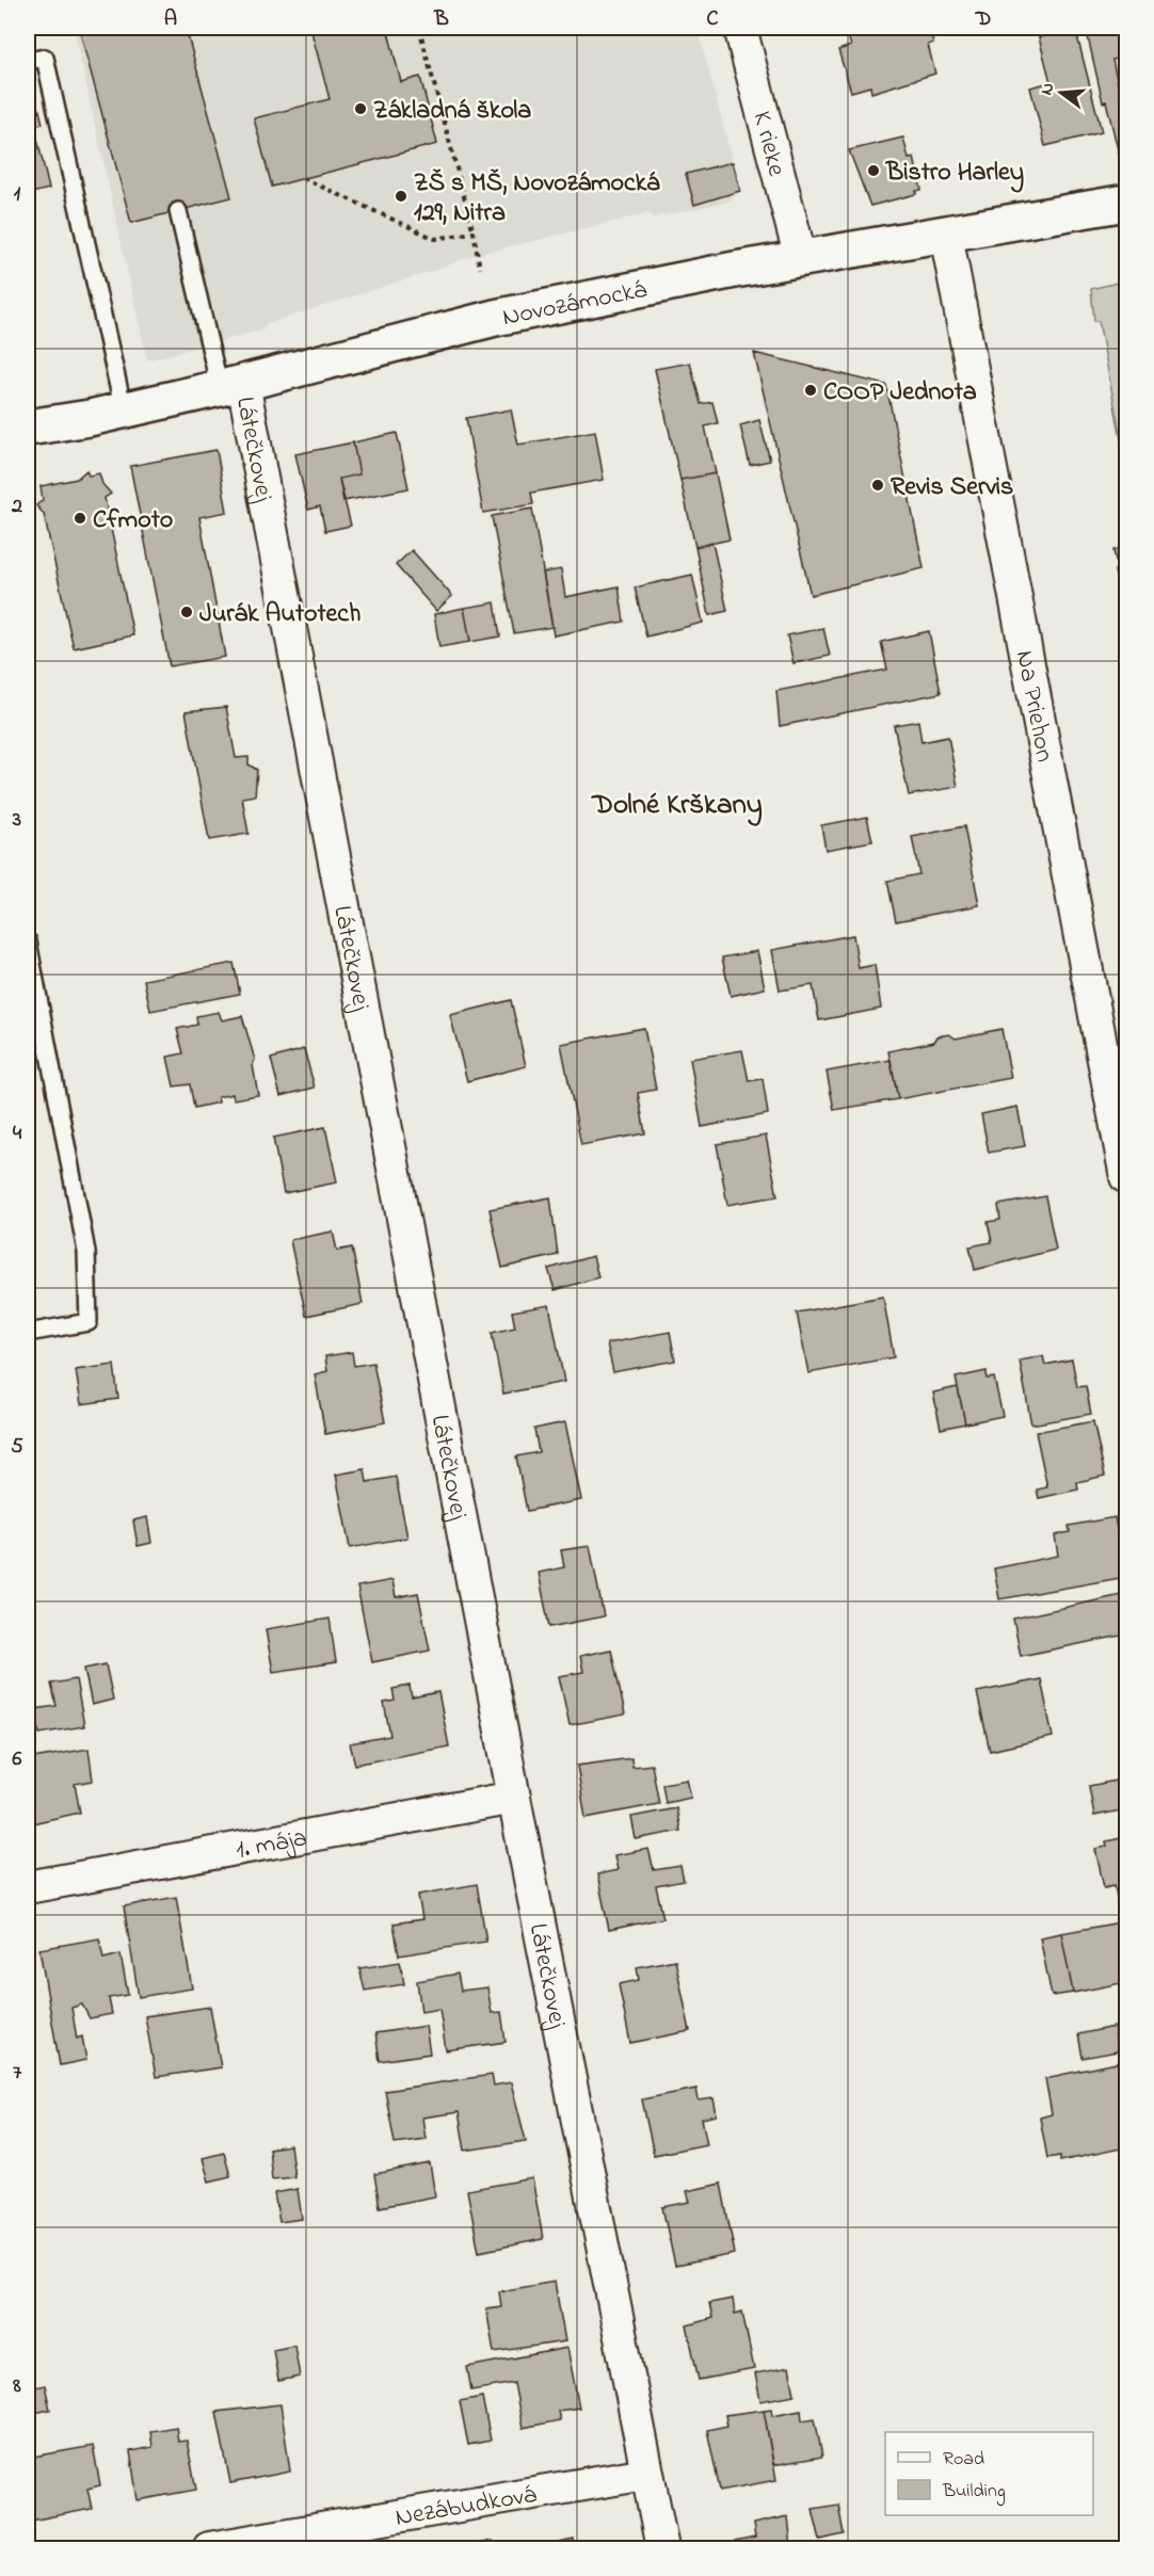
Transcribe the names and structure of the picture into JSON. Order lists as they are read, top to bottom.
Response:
{
  "streets": {
    "main road": ["Novozámocká"],
    "street": [
      "K rieke",
      "Látečkovej",
      "Na Priehon",
      "1. mája",
      "Nezábudková"
    ]
  },
  "crossings": [
    ["K rieke", "Novozámocká"],
    ["Novozámocká", "Látečkovej"],
    ["Novozámocká", "Na Priehon"],
    ["Látečkovej", "1. mája"],
    ["Látečkovej", "Nezábudková"]
  ],
  "districts": ["Dolné Krškany"],
  "places": [
    "Základná škola",
    "Bistro Harley",
    "ZŠ s MŠ, Novozámocká 129, Nitra",
    "COOP Jednota",
    "Revis Servis",
    "Cfmoto",
    "Jurák Autotech"
  ],
  "legend": ["Road", "Building"],
  "north": "left",
  "grid": {
    "columns": [
      "A",
      "B",
      "C",
      "D"
    ],
    "rows": [
      "1",
      "2",
      "3",
      "4",
      "5",
      "6",
      "7",
      "8"
    ]
  }
}
